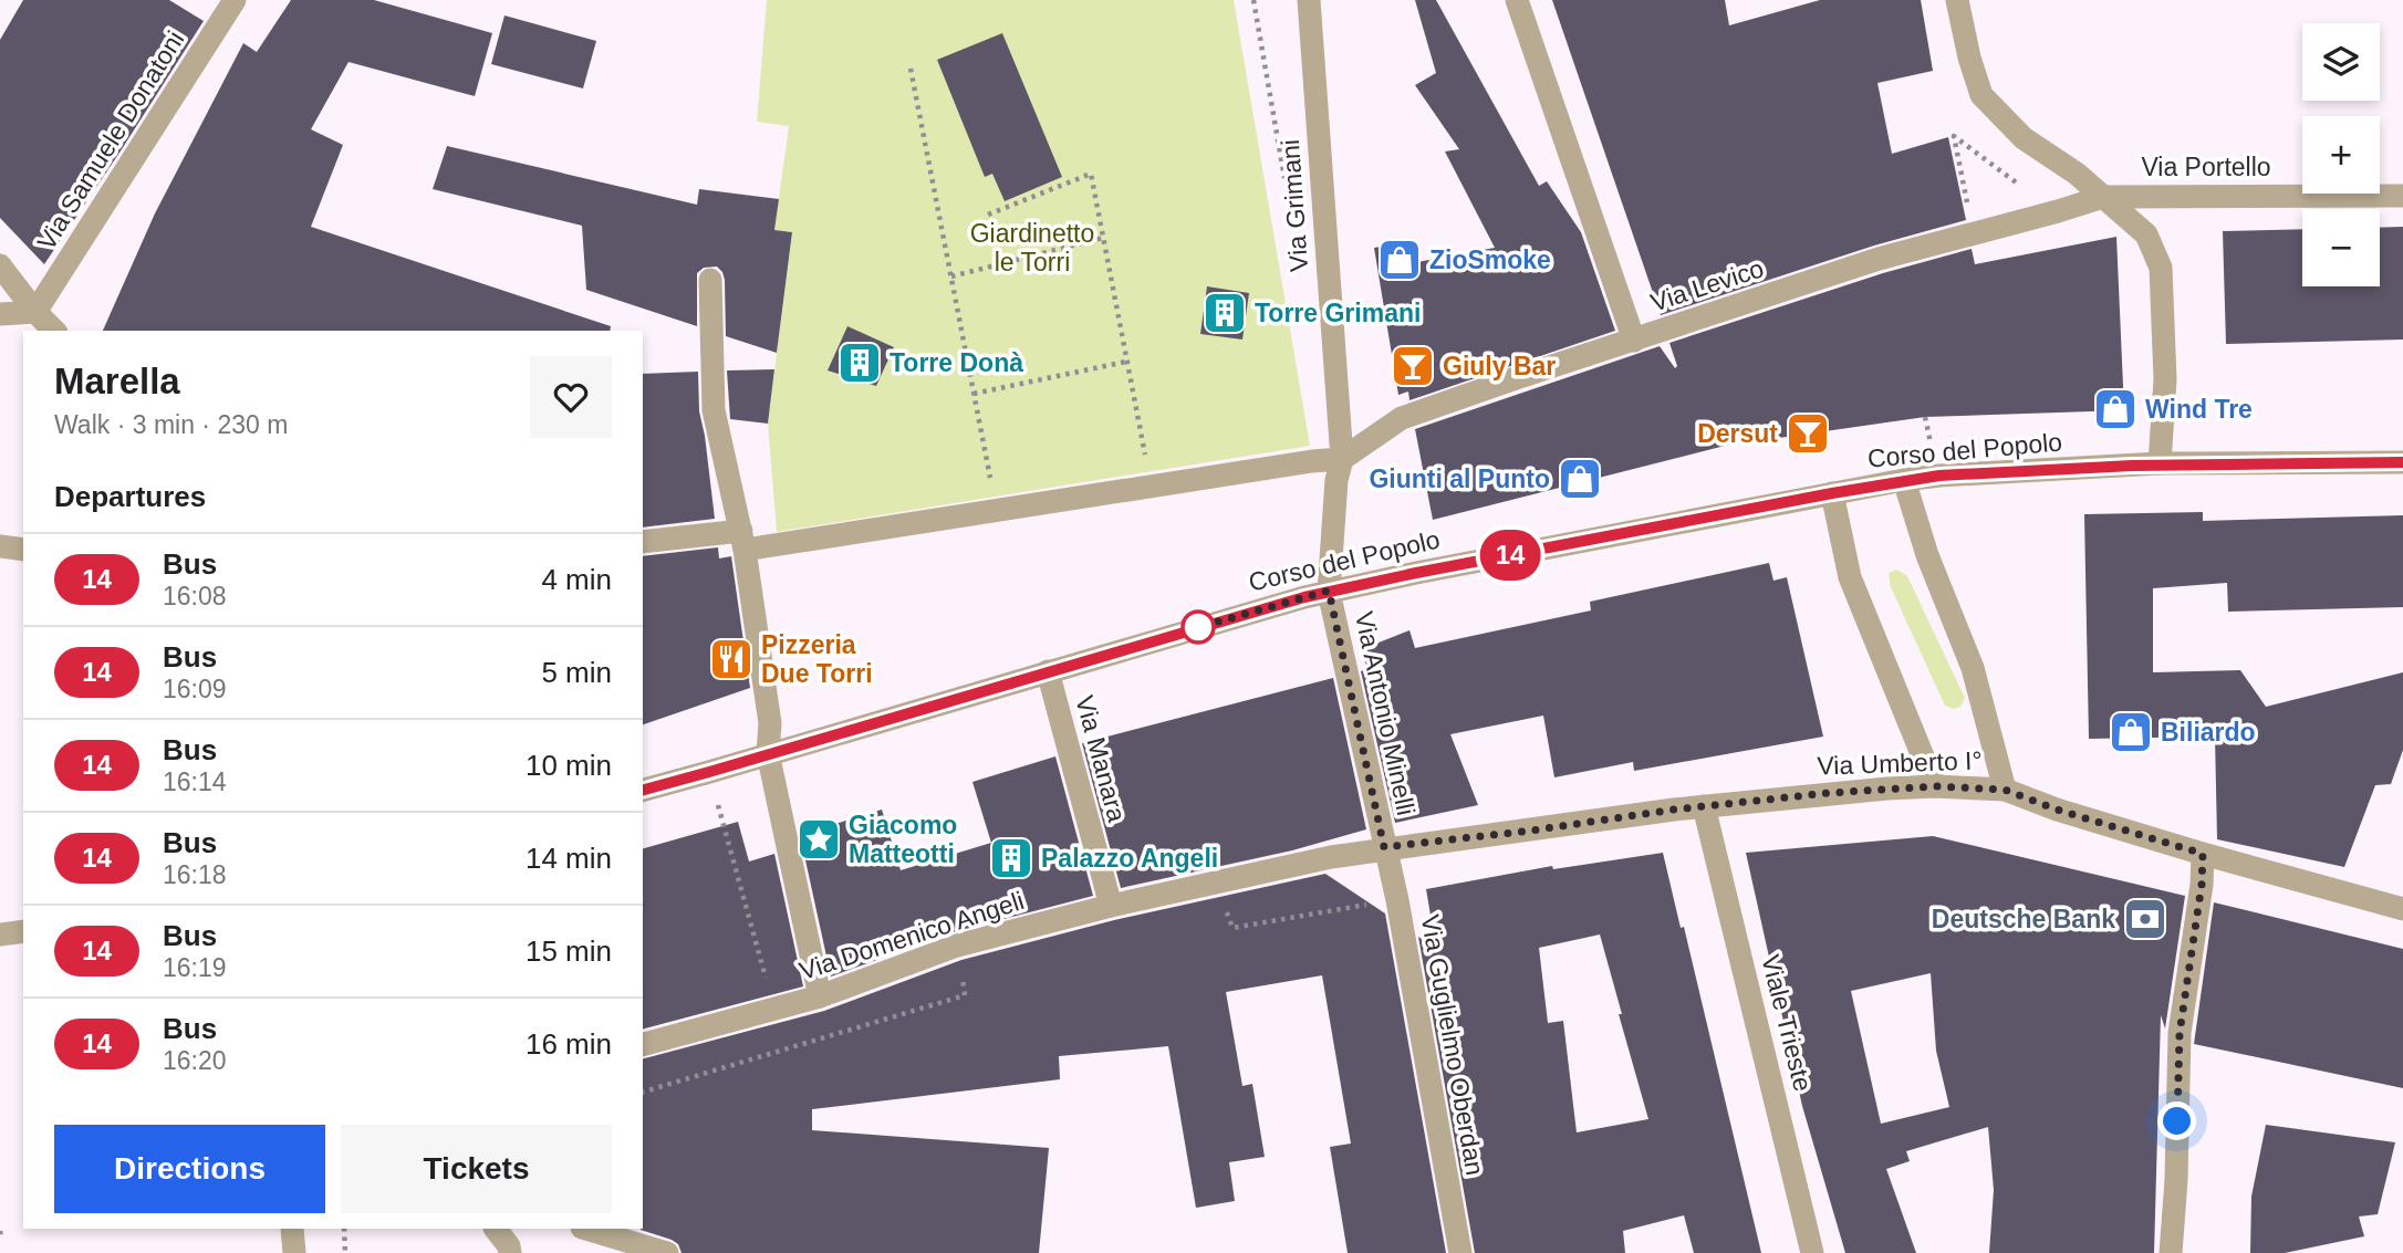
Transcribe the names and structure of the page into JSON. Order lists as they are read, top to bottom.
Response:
{
  "streets": {
    "street": [
      "Via Samuele Donatoni",
      "Via Portello",
      "Via Grimani",
      "Via Levico",
      "Corso del Popolo",
      "Via Antonio Minelli",
      "Via Manara",
      "Via Umberto I°",
      "Via Domenico Angeli",
      "Viale Trieste",
      "Via Guglielmo Oberdan"
    ]
  },
  "crossings": [
    ["Via Portello", "Via Levico"],
    ["Via Grimani", "Via Levico"],
    ["Via Grimani", "Corso del Popolo"],
    ["Via Grimani", "Via Antonio Minelli"],
    ["Corso del Popolo", "Via Antonio Minelli"],
    ["Corso del Popolo", "Via Manara"],
    ["Via Antonio Minelli", "Via Umberto I°"],
    ["Via Antonio Minelli", "Via Domenico Angeli"],
    ["Via Antonio Minelli", "Via Guglielmo Oberdan"],
    ["Via Manara", "Via Domenico Angeli"],
    ["Via Umberto I°", "Via Domenico Angeli"],
    ["Via Umberto I°", "Viale Trieste"],
    ["Via Umberto I°", "Via Guglielmo Oberdan"],
    ["Via Domenico Angeli", "Via Guglielmo Oberdan"]
  ],
  "parks": ["Giardinetto le Torri"],
  "places": {
    "shop": [
      "ZioSmoke",
      "Wind Tre",
      "Giunti al Punto",
      "Biliardo"
    ],
    "building": ["Torre Grimani", "Torre Donà", "Palazzo Angeli"],
    "bar": ["Giuly Bar", "Dersut"],
    "restaurant": ["Pizzeria Due Torri"],
    "place": ["Giacomo Matteotti"],
    "bank": ["Deutsche Bank"]
  },
  "lines": ["bus line 14"],
  "page": {
    "on_map": "14",
    "map_buttons": ["+", "−"],
    "heading": [
      ["Marella", "Walk · 3 min · 230 m"],
      "Departures"
    ],
    "list": [
      {
        "mark": "14",
        "name": "Bus",
        "note": "16:08",
        "value": "4 min"
      },
      {
        "mark": "14",
        "name": "Bus",
        "note": "16:09",
        "value": "5 min"
      },
      {
        "mark": "14",
        "name": "Bus",
        "note": "16:14",
        "value": "10 min"
      },
      {
        "mark": "14",
        "name": "Bus",
        "note": "16:18",
        "value": "14 min"
      },
      {
        "mark": "14",
        "name": "Bus",
        "note": "16:19",
        "value": "15 min"
      },
      {
        "mark": "14",
        "name": "Bus",
        "note": "16:20",
        "value": "16 min"
      }
    ],
    "buttons": ["Directions", "Tickets"]
  }
}
